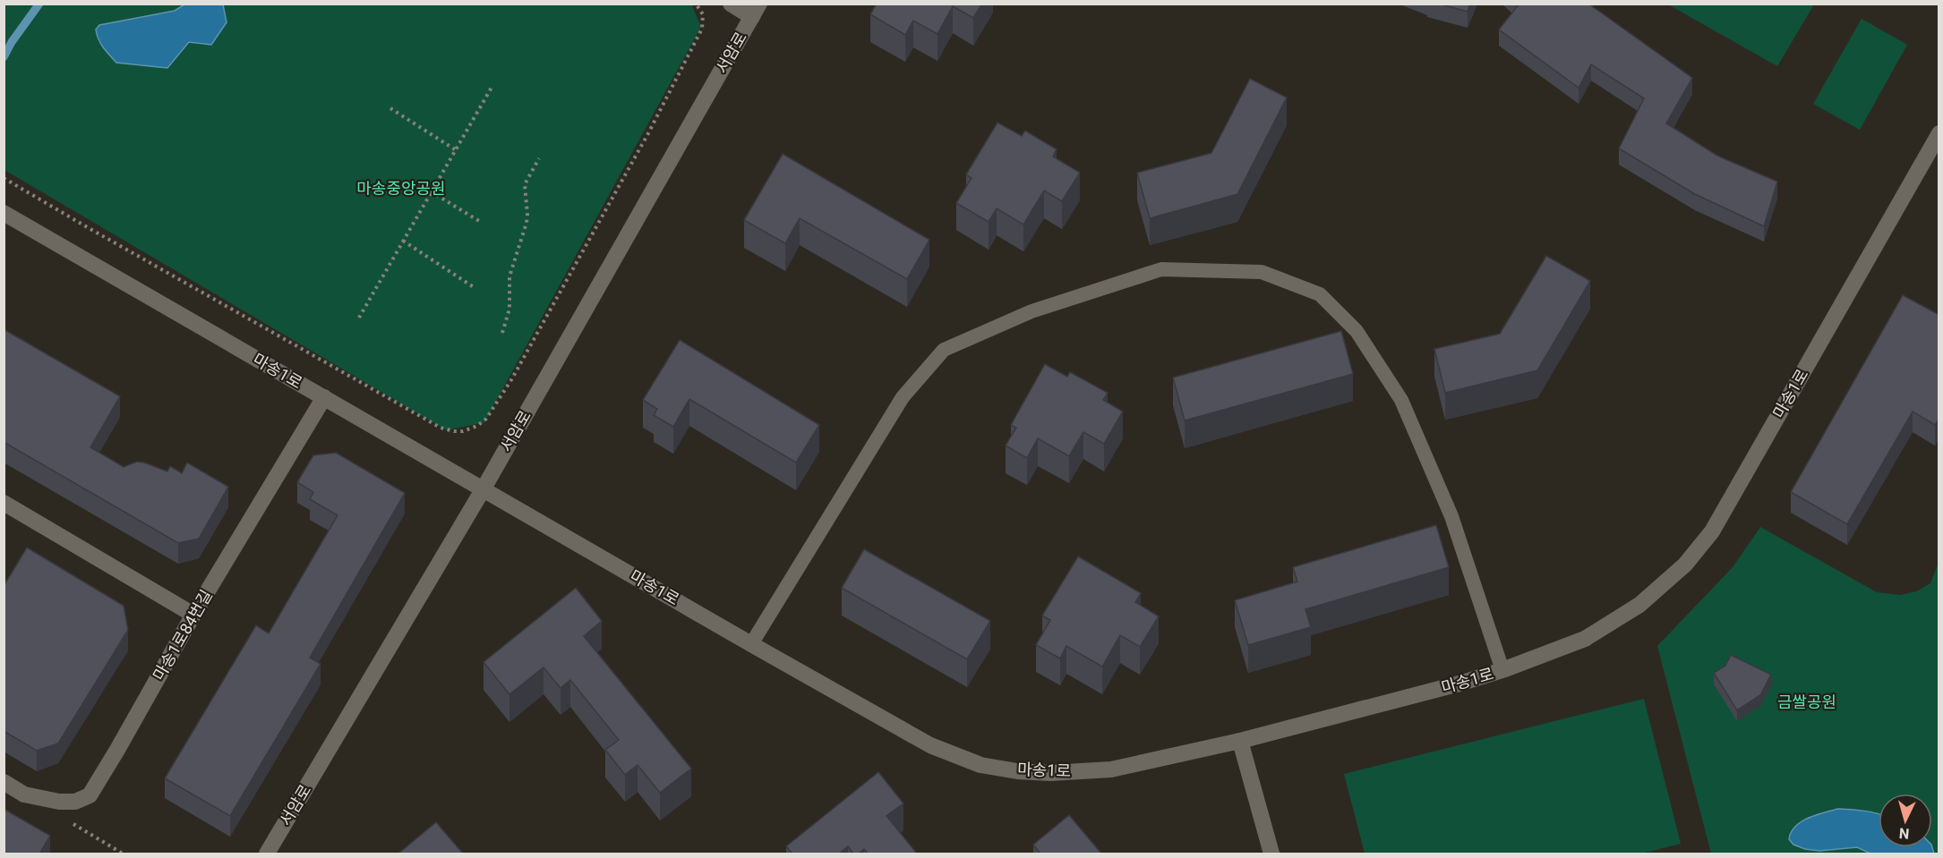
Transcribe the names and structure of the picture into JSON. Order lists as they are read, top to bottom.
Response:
{
  "streets": {
    "street": ["서암로", "마송1로", "마송1로84번길"]
  },
  "crossings": [
    ["서암로", "마송1로"],
    ["마송1로", "마송1로84번길"]
  ],
  "parks": ["마송중앙공원", "금쌀공원"],
  "north": "bottom"
}
